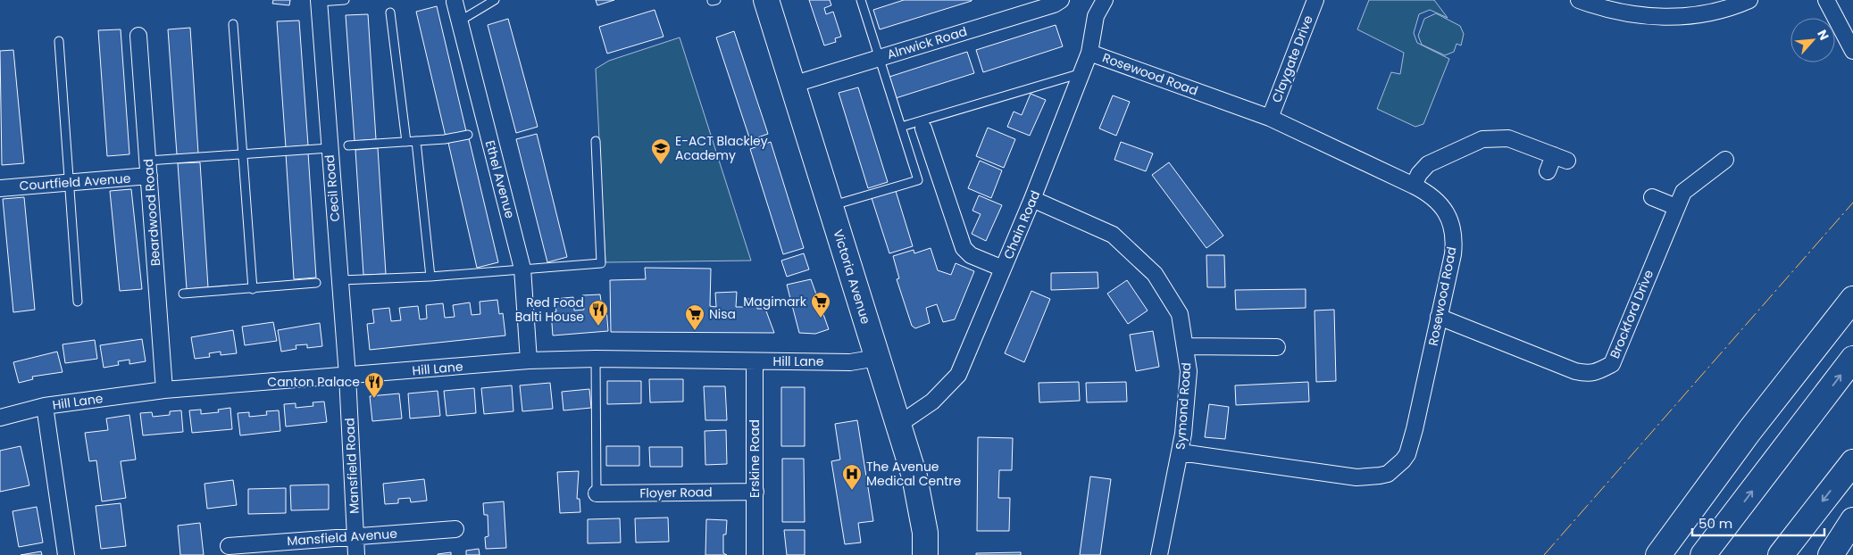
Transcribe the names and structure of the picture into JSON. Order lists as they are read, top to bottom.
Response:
{
  "streets": {
    "main road": ["Victoria Avenue"],
    "street": [
      "Alnwick Road",
      "Claygate Drive",
      "Rosewood Road",
      "Ethel Avenue",
      "Courtfield Avenue",
      "Cecil Road",
      "Beardwood Road",
      "Chain Road",
      "Brockford Drive",
      "Hill Lane",
      "Symond Road",
      "Erskine Road",
      "Mansfield Road",
      "Floyer Road",
      "Mansfield Avenue"
    ]
  },
  "crossings": [
    ["Alnwick Road", "Victoria Avenue"],
    ["Claygate Drive", "Rosewood Road"],
    ["Rosewood Road", "Chain Road"],
    ["Rosewood Road", "Brockford Drive"],
    ["Rosewood Road", "Symond Road"],
    ["Ethel Avenue", "Hill Lane"],
    ["Courtfield Avenue", "Beardwood Road"],
    ["Cecil Road", "Hill Lane"],
    ["Cecil Road", "Mansfield Road"],
    ["Beardwood Road", "Hill Lane"],
    ["Chain Road", "Victoria Avenue"],
    ["Chain Road", "Symond Road"],
    ["Victoria Avenue", "Hill Lane"],
    ["Hill Lane", "Erskine Road"],
    ["Hill Lane", "Mansfield Road"],
    ["Erskine Road", "Floyer Road"],
    ["Mansfield Road", "Mansfield Avenue"]
  ],
  "places": {
    "school or university": ["E-ACT Blackley Academy"],
    "supermarket": ["Magimark", "Nisa"],
    "restaurant": ["Red Food Balti House", "Canton Palace"],
    "hospital": ["The Avenue Medical Centre"]
  },
  "scale_bar": "50 m",
  "north": "top right"
}
